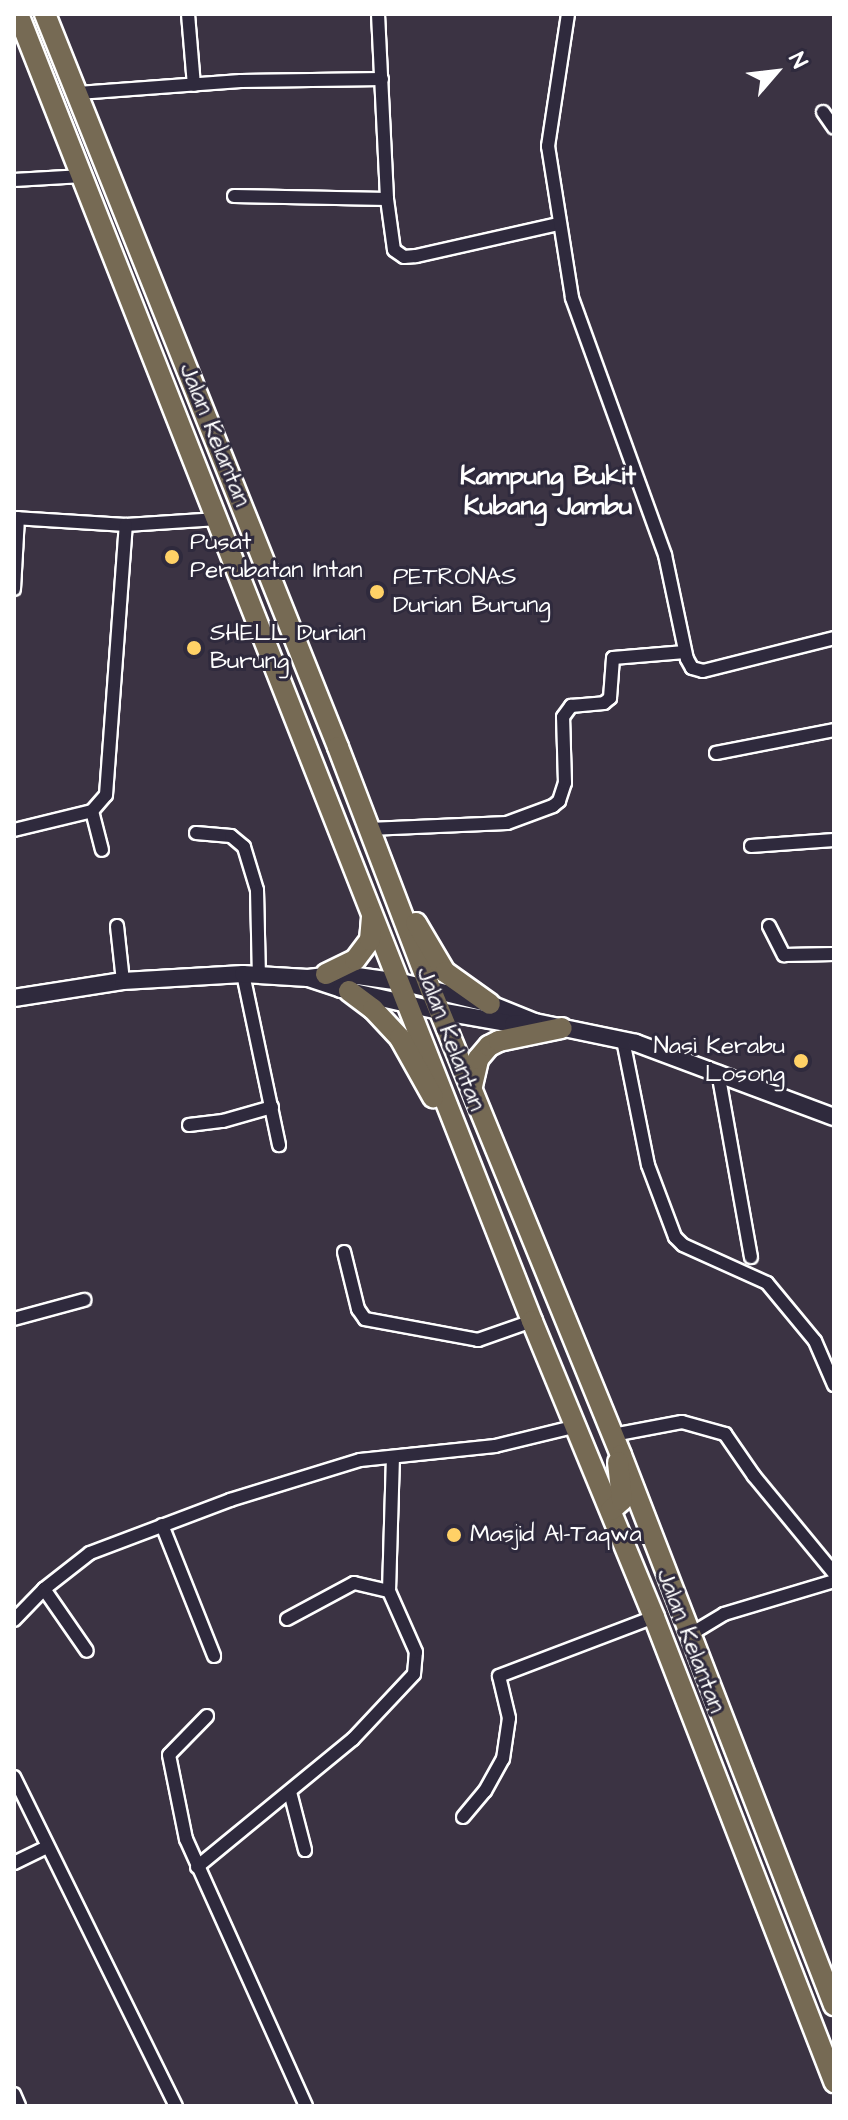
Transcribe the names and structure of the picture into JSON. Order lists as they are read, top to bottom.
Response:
{
  "streets": {
    "highway": ["Jalan Kelantan"]
  },
  "districts": ["Kampung Bukit Kubang Jambu"],
  "places": [
    "Pusat Perubatan Intan",
    "PETRONAS Durian Burung",
    "SHELL Durian Burung",
    "Nasi Kerabu Losong",
    "Masjid Al-Taqwa"
  ],
  "north": "top right"
}
